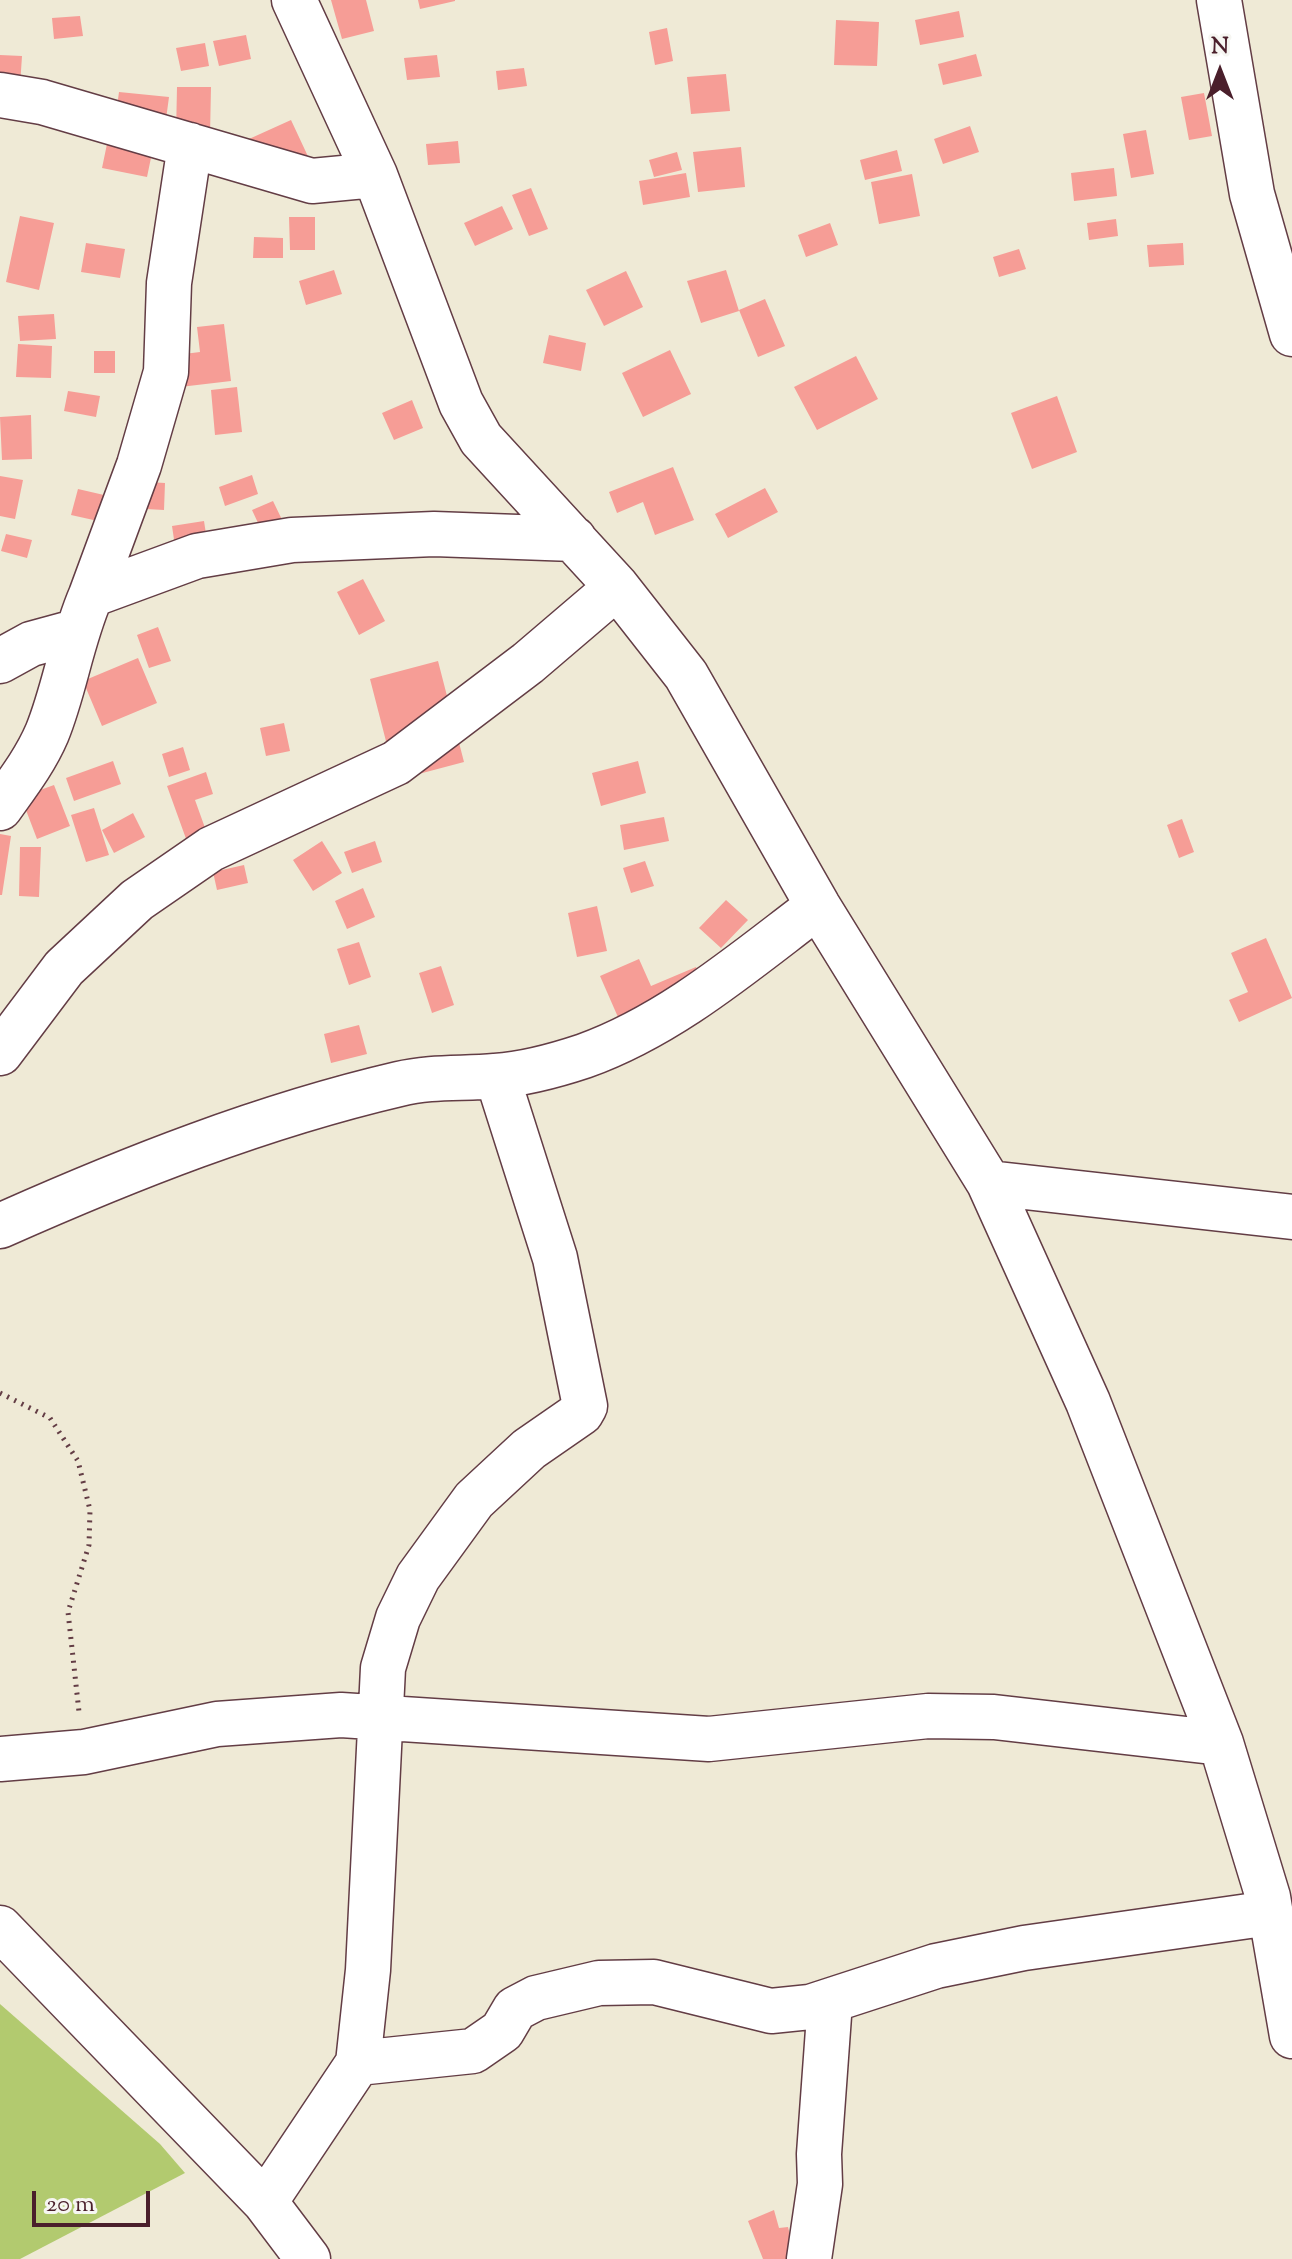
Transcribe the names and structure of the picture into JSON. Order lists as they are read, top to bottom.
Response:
{
  "scale_bar": "20 m",
  "north": "top"
}
